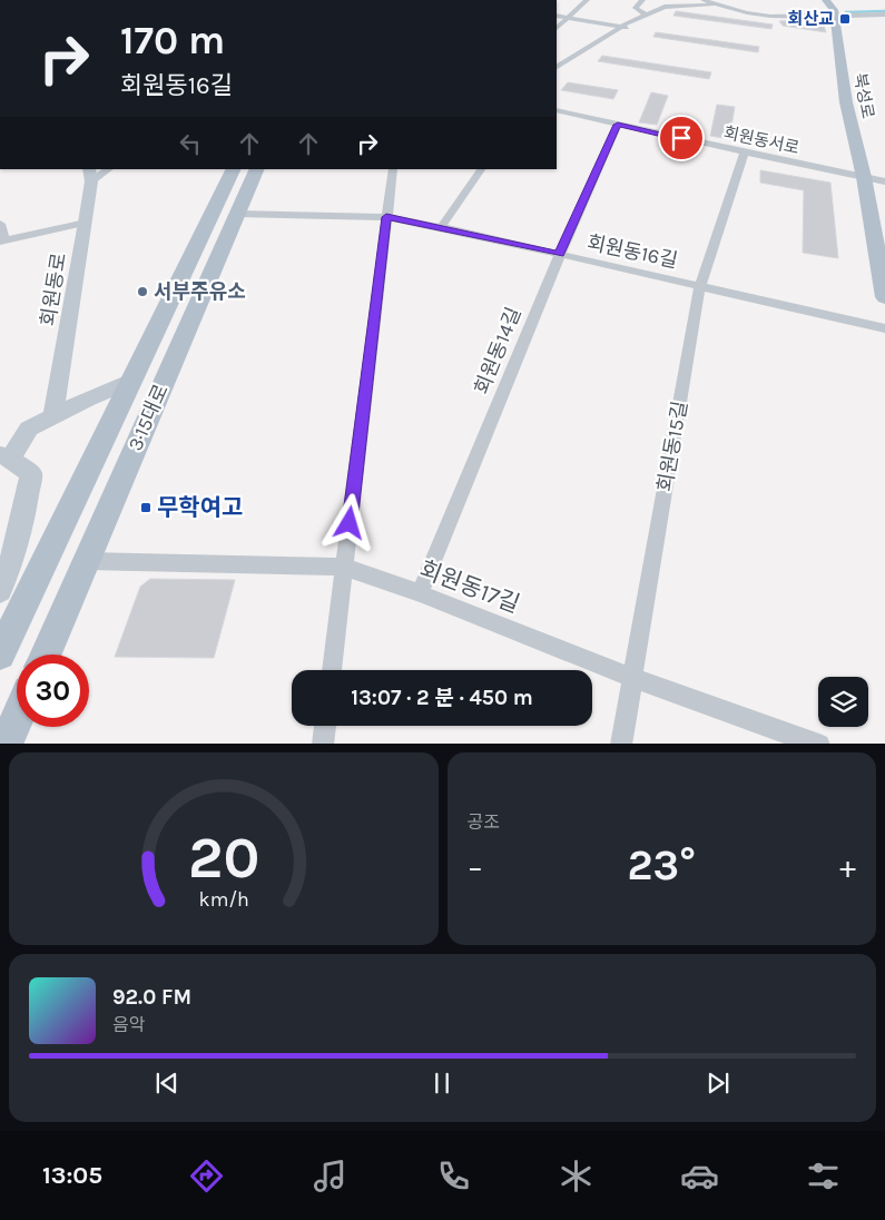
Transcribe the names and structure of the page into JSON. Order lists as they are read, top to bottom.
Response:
{
  "streets": {
    "main road": ["북성로", "회원동로", "3·15대로"],
    "street": [
      "회원동서로",
      "회원동16길",
      "회원동14길",
      "회원동15길",
      "회원동17길"
    ]
  },
  "crossings": [
    ["북성로", "회원동서로"],
    ["회원동서로", "회원동14길"],
    ["회원동서로", "회원동15길"],
    ["회원동16길", "회원동14길"],
    ["회원동16길", "3·15대로"],
    ["회원동16길", "회원동15길"],
    ["회원동14길", "회원동17길"],
    ["3·15대로", "회원동17길"],
    ["회원동15길", "회원동17길"]
  ],
  "places": {
    "transit": ["회산교", "무학여고"],
    "other": ["서부주유소"]
  },
  "page": {
    "turn": ["170 m", "회원동16길"],
    "limit": "30",
    "trip": "13:07 · 2 분 · 450 m",
    "tile": "공조",
    "heat": ["−", "23°", "+"],
    "song": ["92.0 FM", "음악"],
    "tabs": "13:05",
    "gauge": ["20", "km/h"]
  }
}
